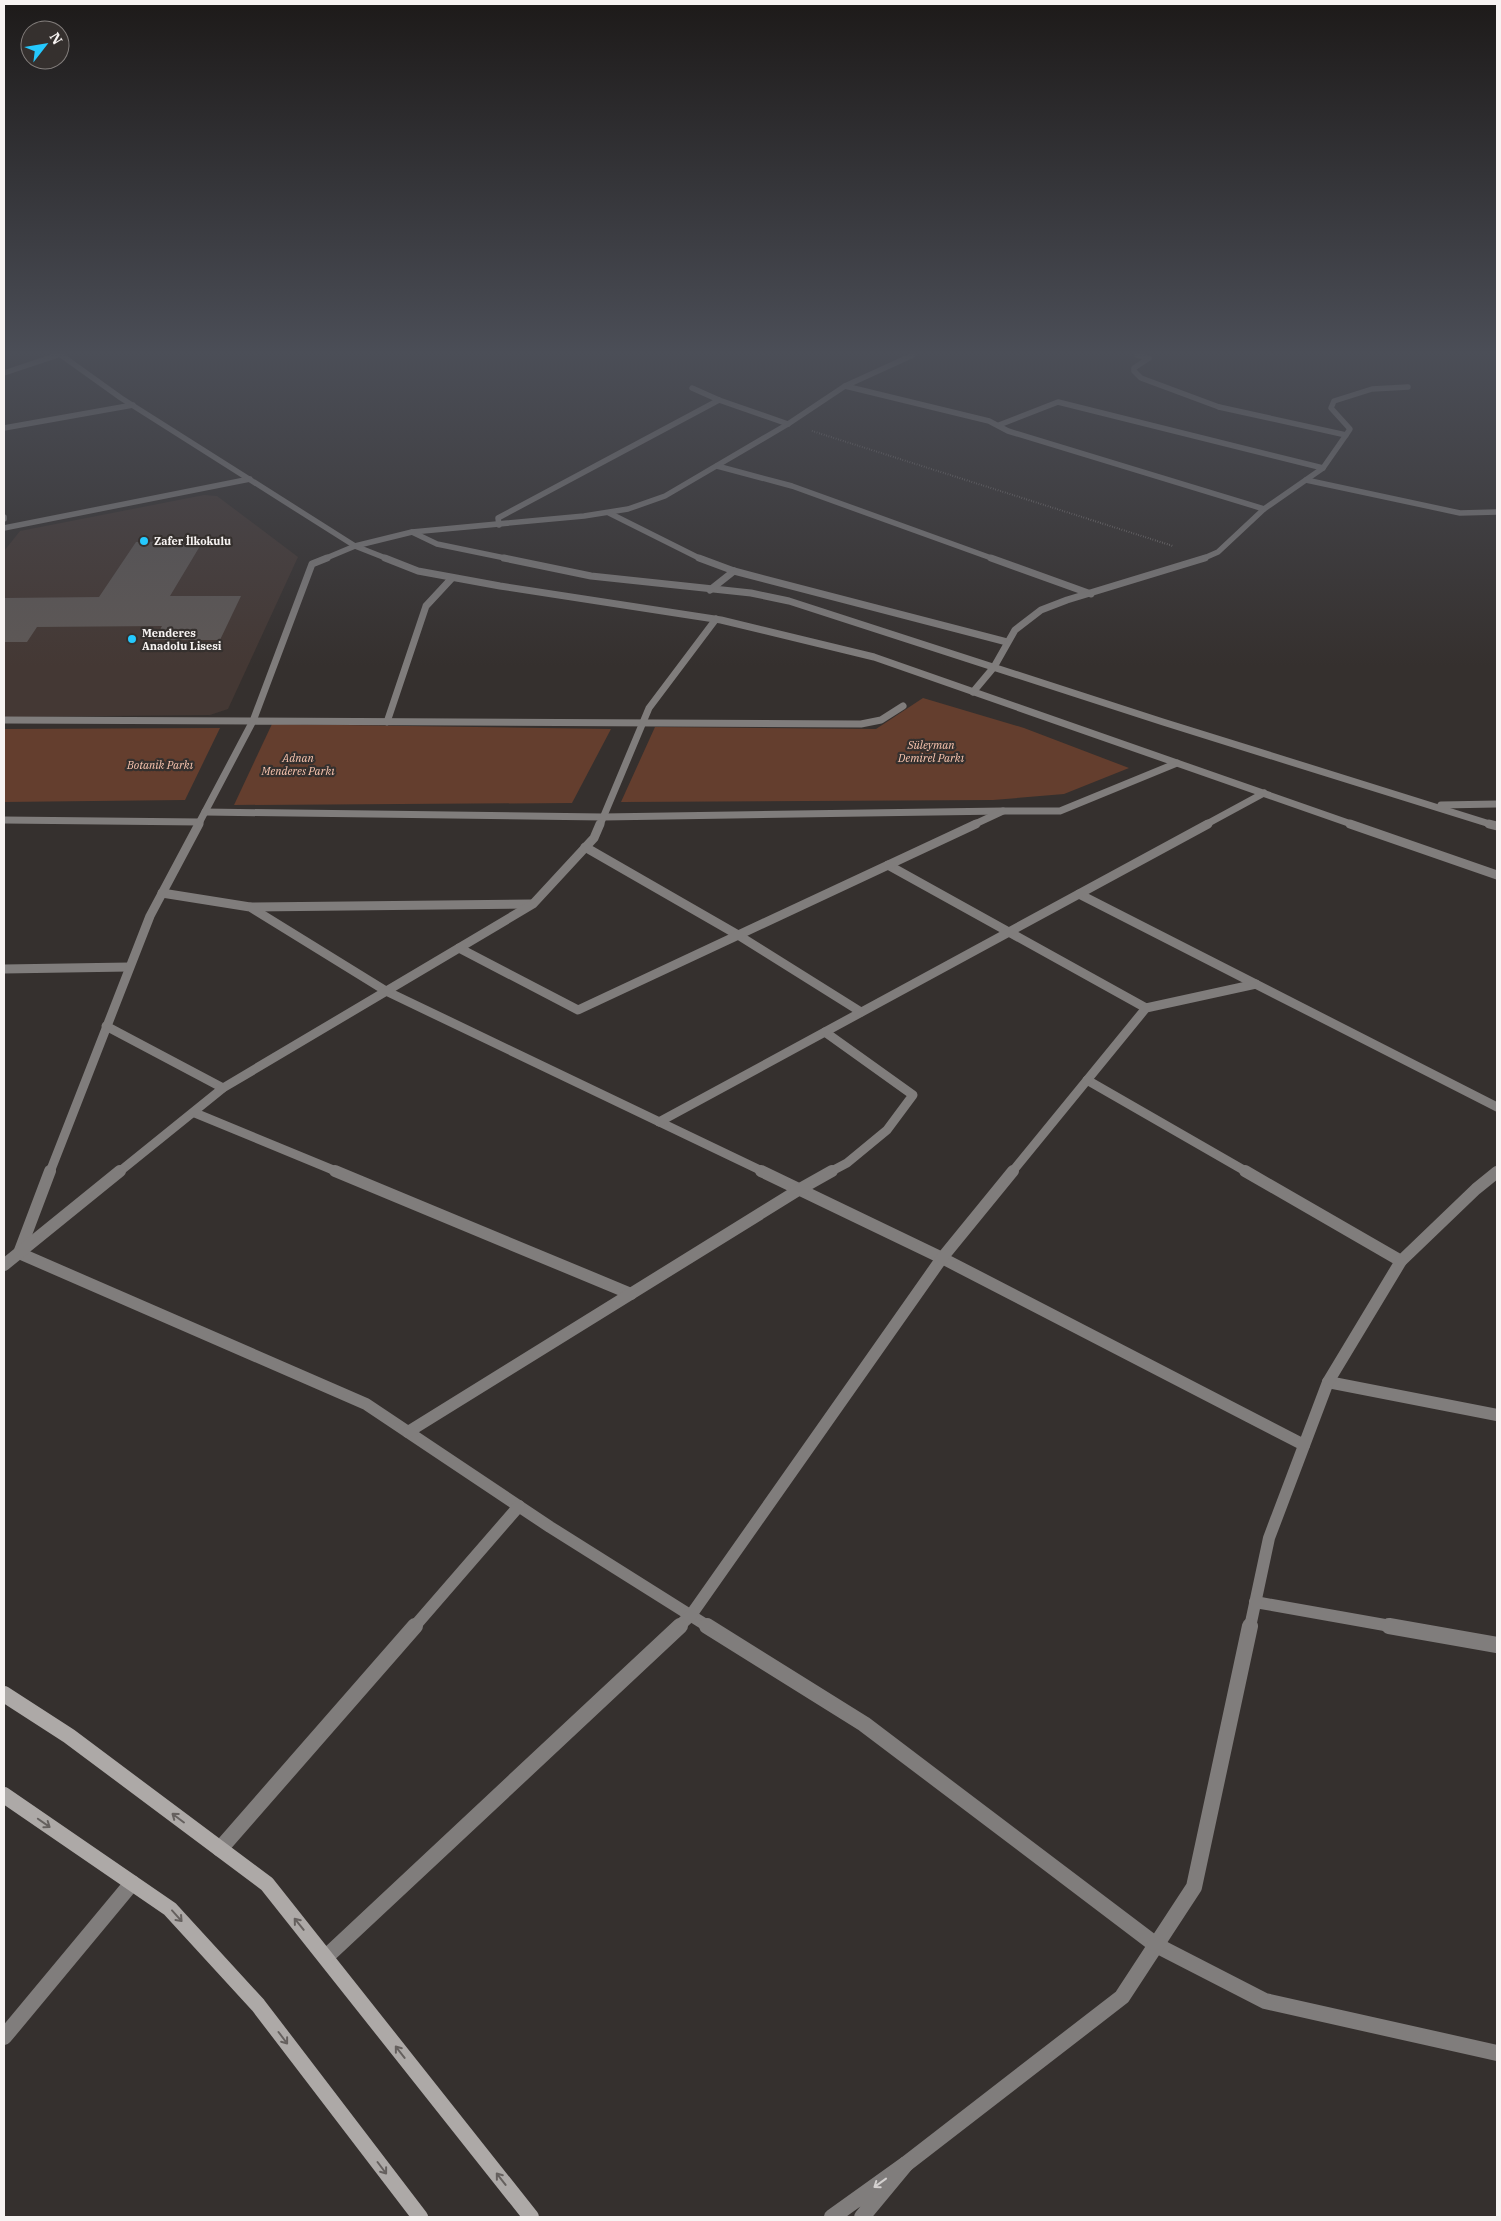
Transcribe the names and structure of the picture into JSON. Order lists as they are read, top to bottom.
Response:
{
  "parks": ["Süleyman Demirel Parkı", "Adnan Menderes Parkı", "Botanik Parkı"],
  "places": ["Zafer İlkokulu", "Menderes Anadolu Lisesi"],
  "north": "top right"
}
